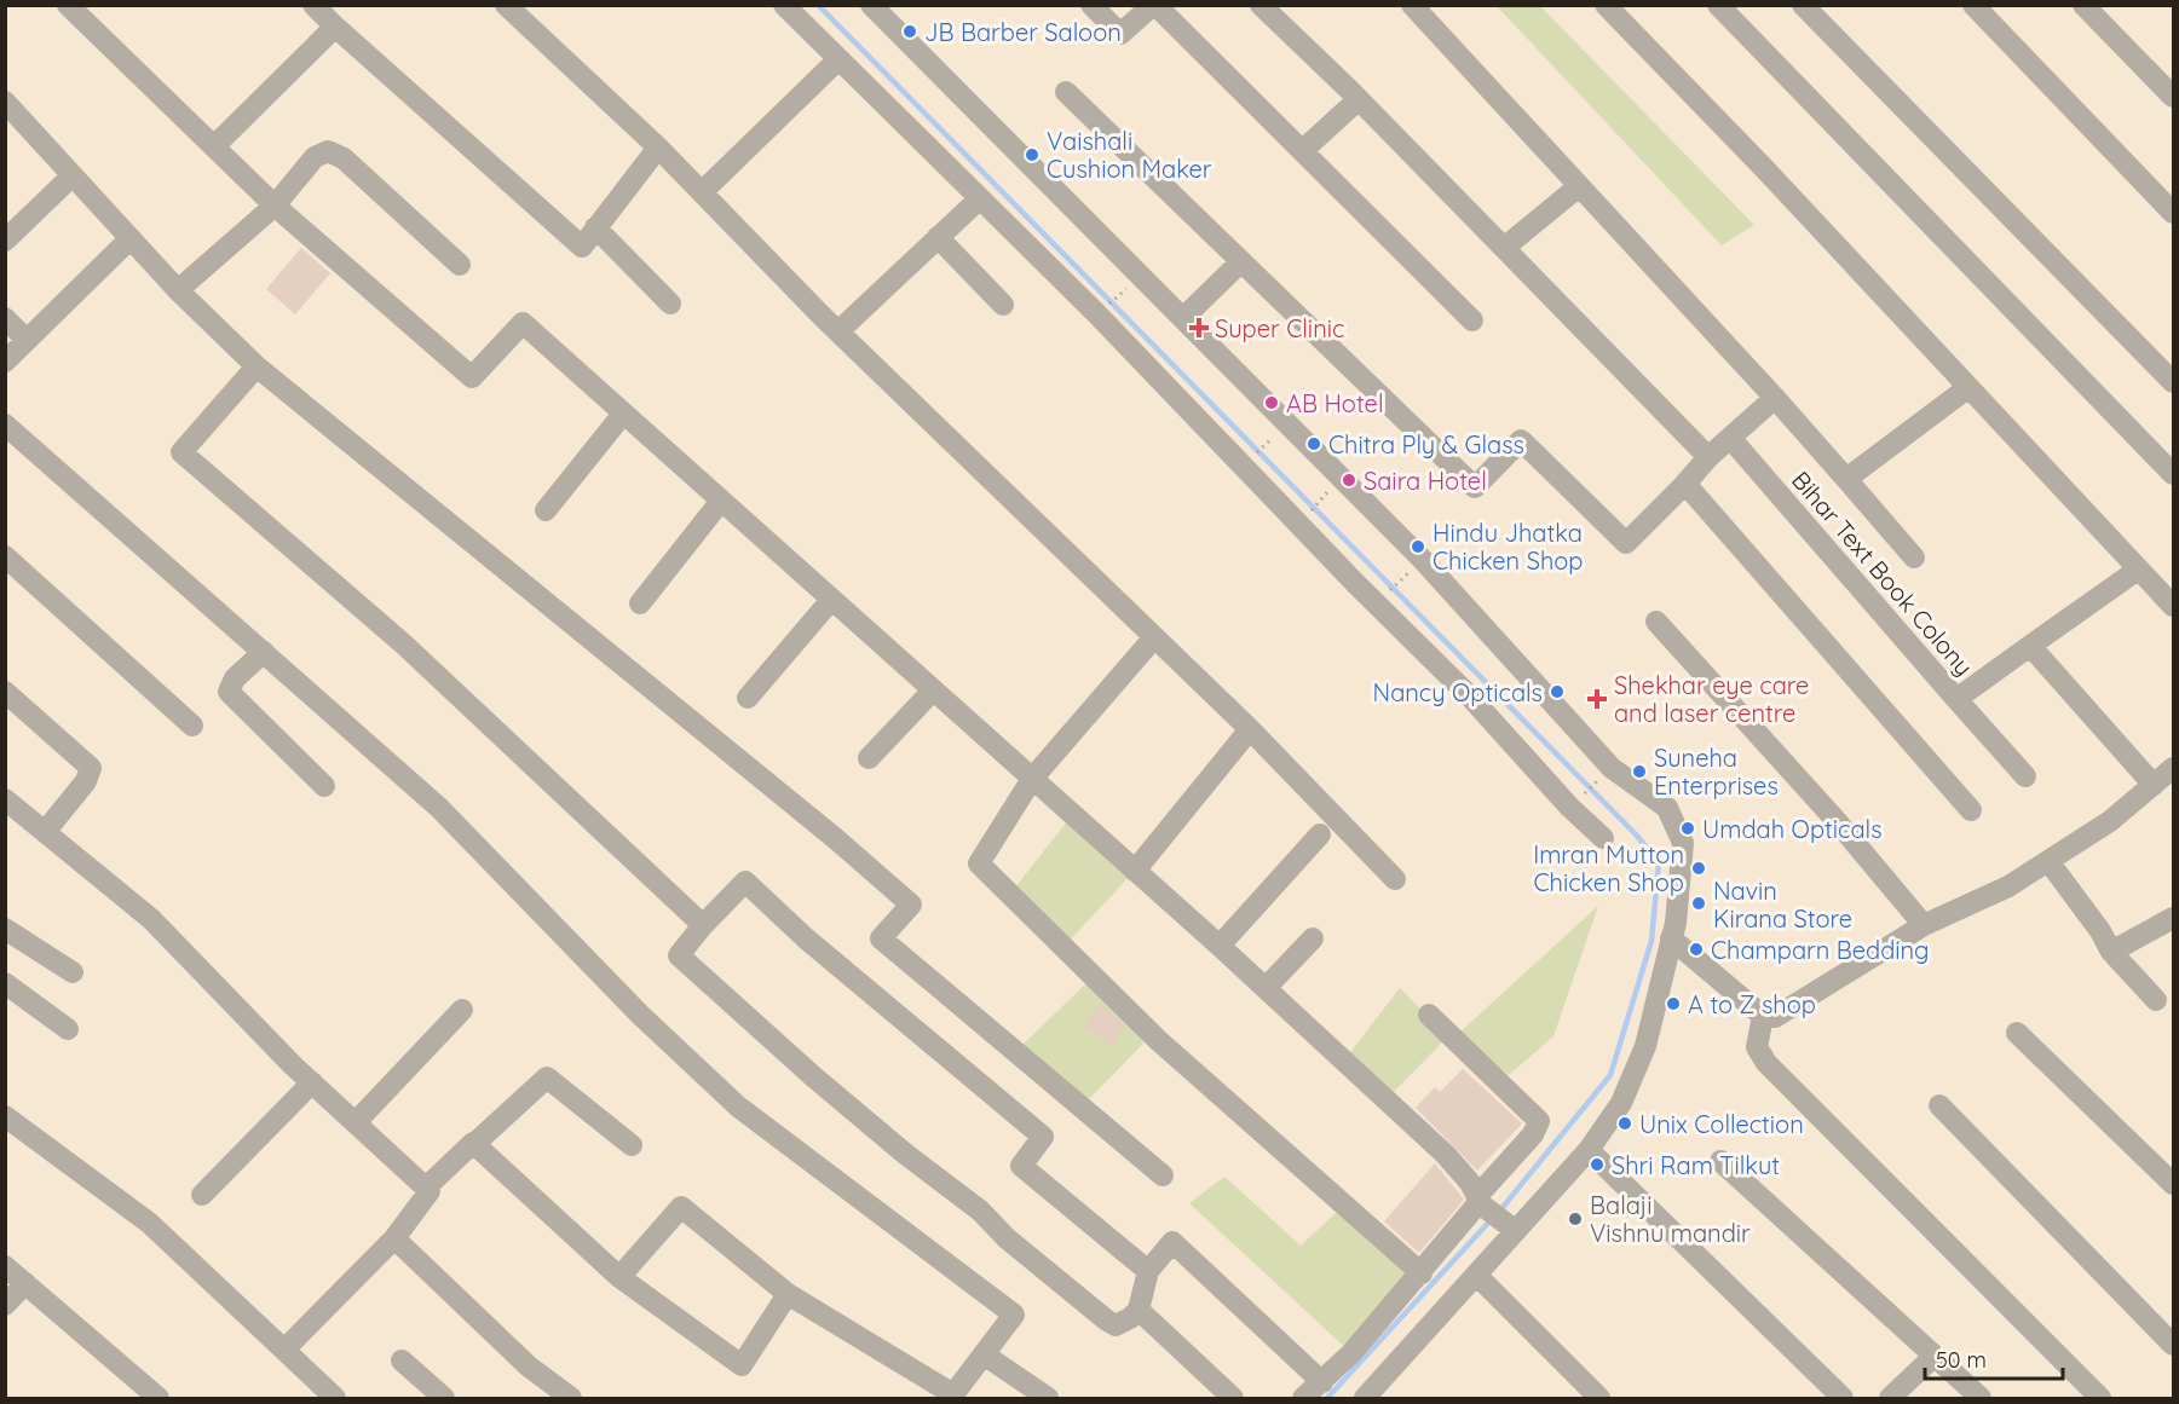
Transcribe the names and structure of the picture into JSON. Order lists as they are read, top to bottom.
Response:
{
  "streets": {
    "street": ["Bihar Text Book Colony"]
  },
  "places": {
    "other": [
      "JB Barber Saloon",
      "Vaishali Cushion Maker",
      "AB Hotel",
      "Chitra Ply & Glass",
      "Saira Hotel",
      "Hindu Jhatka Chicken Shop",
      "Nancy Opticals",
      "Suneha Enterprises",
      "Umdah Opticals",
      "Imran Mutton Chicken Shop",
      "Navin Kirana Store",
      "Champarn Bedding",
      "A to Z shop",
      "Unix Collection",
      "Shri Ram Tilkut",
      "Balaji Vishnu mandir"
    ],
    "health": ["Super Clinic", "Shekhar eye care and laser centre"]
  },
  "scale_bar": "50 m"
}
